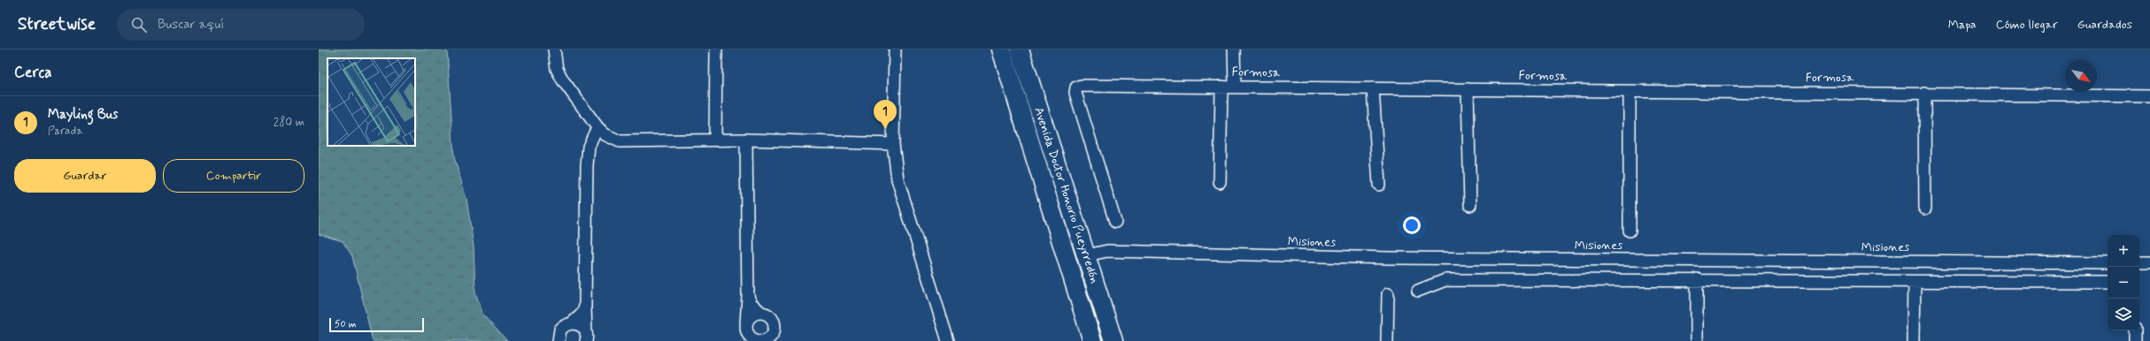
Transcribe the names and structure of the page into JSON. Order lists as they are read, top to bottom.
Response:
{
  "streets": {
    "main road": ["Avenida Doctor Honorio Pueyrredón"],
    "street": ["Formosa", "Misiones"]
  },
  "crossings": [
    ["Avenida Doctor Honorio Pueyrredón", "Misiones"]
  ],
  "scale_bar": "50 m",
  "north": "bottom right",
  "page": {
    "header": "Streetwise",
    "search": "Buscar aquí",
    "nav": ["Mapa", "Cómo llegar", "Guardados"],
    "heading": "Cerca",
    "list": [
      {
        "mark": "1",
        "name": "Mayling Bus",
        "note": "Parada",
        "value": "280 m"
      }
    ],
    "pins": "1",
    "buttons": ["Guardar", "Compartir"],
    "map_buttons": ["+", "−"],
    "scale": "50 m"
  }
}
